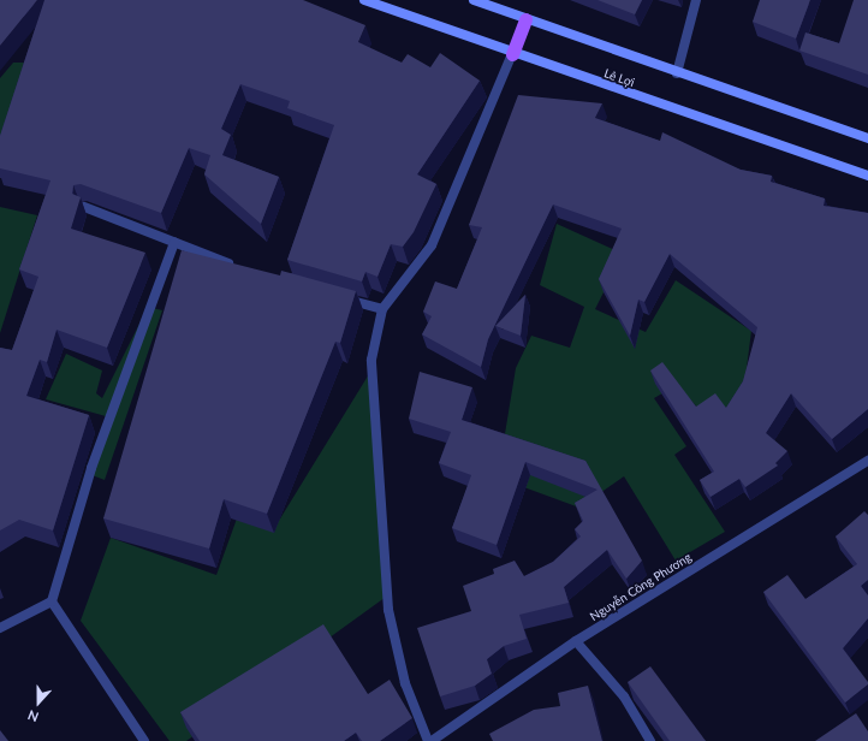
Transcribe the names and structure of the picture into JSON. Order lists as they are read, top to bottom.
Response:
{
  "streets": {
    "main road": ["Lê Lợi"],
    "street": ["Nguyễn Công Phương"]
  },
  "north": "bottom"
}
